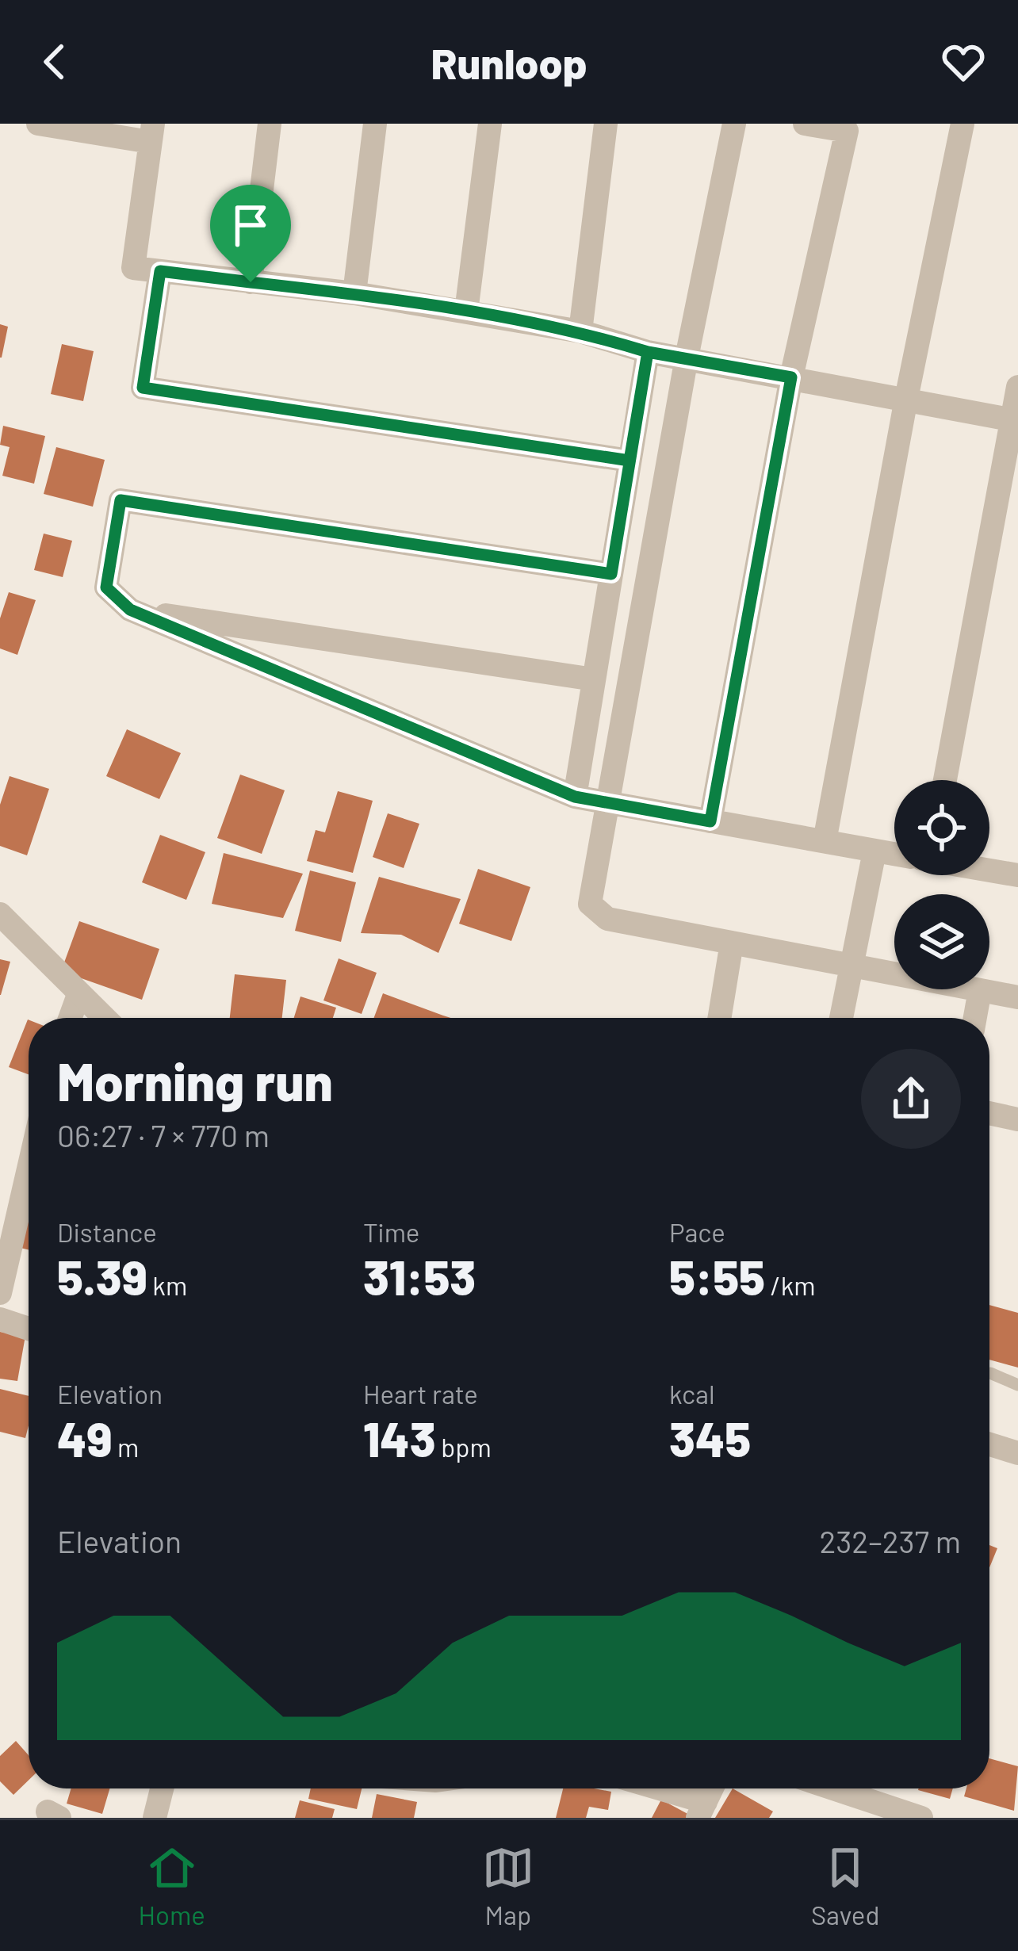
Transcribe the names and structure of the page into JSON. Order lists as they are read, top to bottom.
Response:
{
  "page": {
    "header": "Runloop",
    "heading": ["Morning run", "06:27 · 7 × 770 m"],
    "stats": [
      ["Distance", "5.39 km"],
      ["Time", "31:53"],
      ["Pace", "5:55 /km"],
      ["Elevation", "49 m"],
      ["Heart rate", "143 bpm"],
      ["kcal", "345"]
    ],
    "chart": ["Elevation", "232–237 m"],
    "tabs": ["Home", "Map", "Saved"]
  }
}
